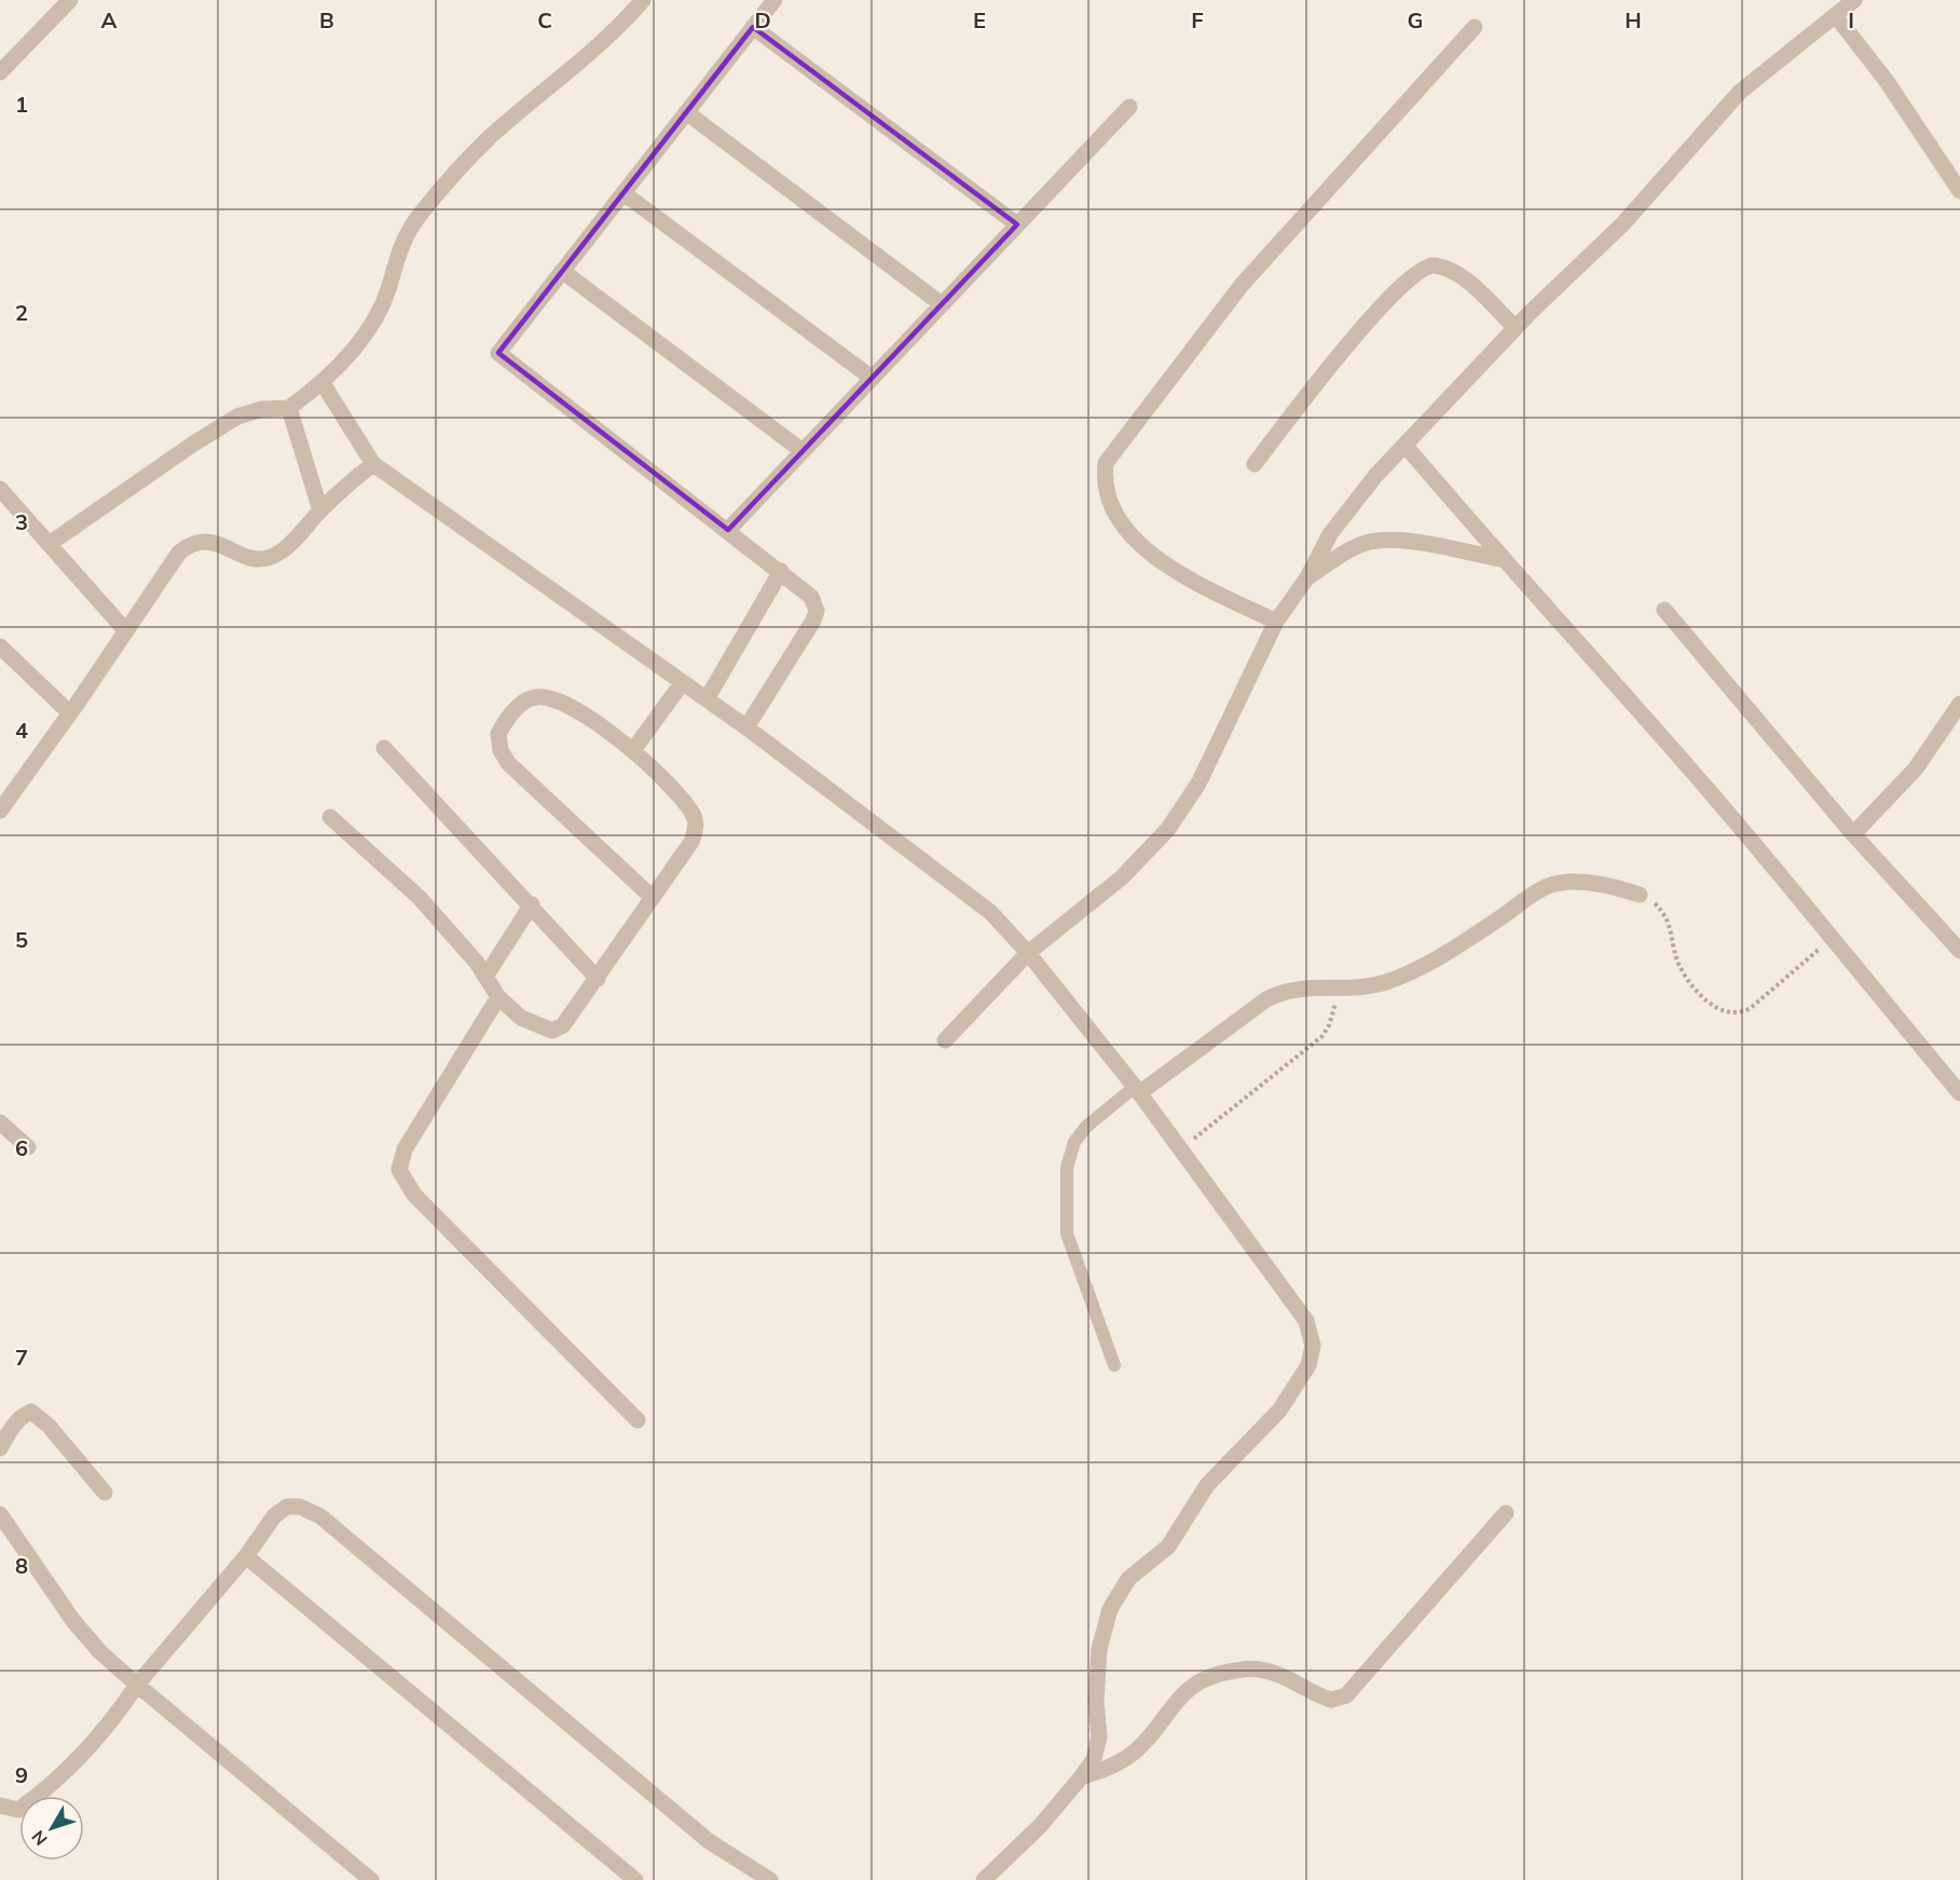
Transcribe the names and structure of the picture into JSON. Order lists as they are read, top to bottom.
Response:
{
  "north": "bottom left",
  "grid": {
    "columns": [
      "A",
      "B",
      "C",
      "D",
      "E",
      "F",
      "G",
      "H",
      "I"
    ],
    "rows": [
      "1",
      "2",
      "3",
      "4",
      "5",
      "6",
      "7",
      "8",
      "9"
    ]
  }
}
